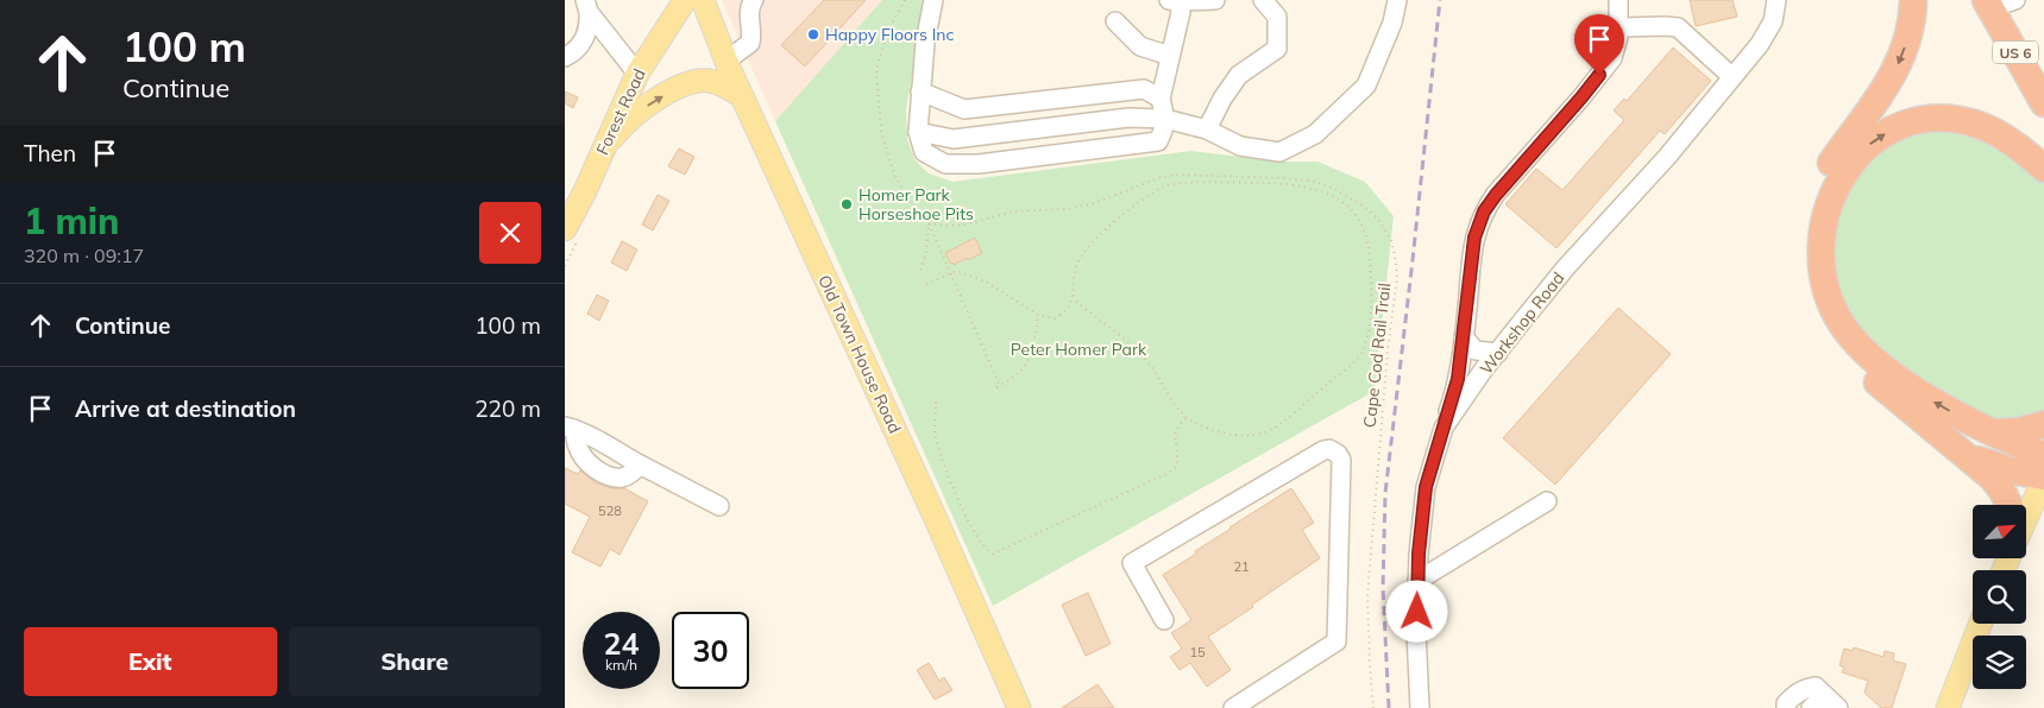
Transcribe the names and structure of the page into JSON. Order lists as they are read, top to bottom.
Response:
{
  "streets": {
    "highway": ["US 6"],
    "main road": ["Forest Road", "Old Town House Road"],
    "street": ["Workshop Road"],
    "path": ["Cape Cod Rail Trail"]
  },
  "parks": ["Peter Homer Park"],
  "places": ["Happy Floors Inc", "Homer Park Horseshoe Pits"],
  "house_numbers": ["528", "21", "15"],
  "north": "top right",
  "page": {
    "turn": ["100 m", "Continue"],
    "then": "Then",
    "heading": ["1 min", "320 m · 09:17"],
    "list": [
      {
        "name": "Continue",
        "value": "100 m"
      },
      {
        "name": "Arrive at destination",
        "value": "220 m"
      }
    ],
    "speed": "24 km/h",
    "limit": "30",
    "buttons": ["Exit", "Share"]
  }
}
